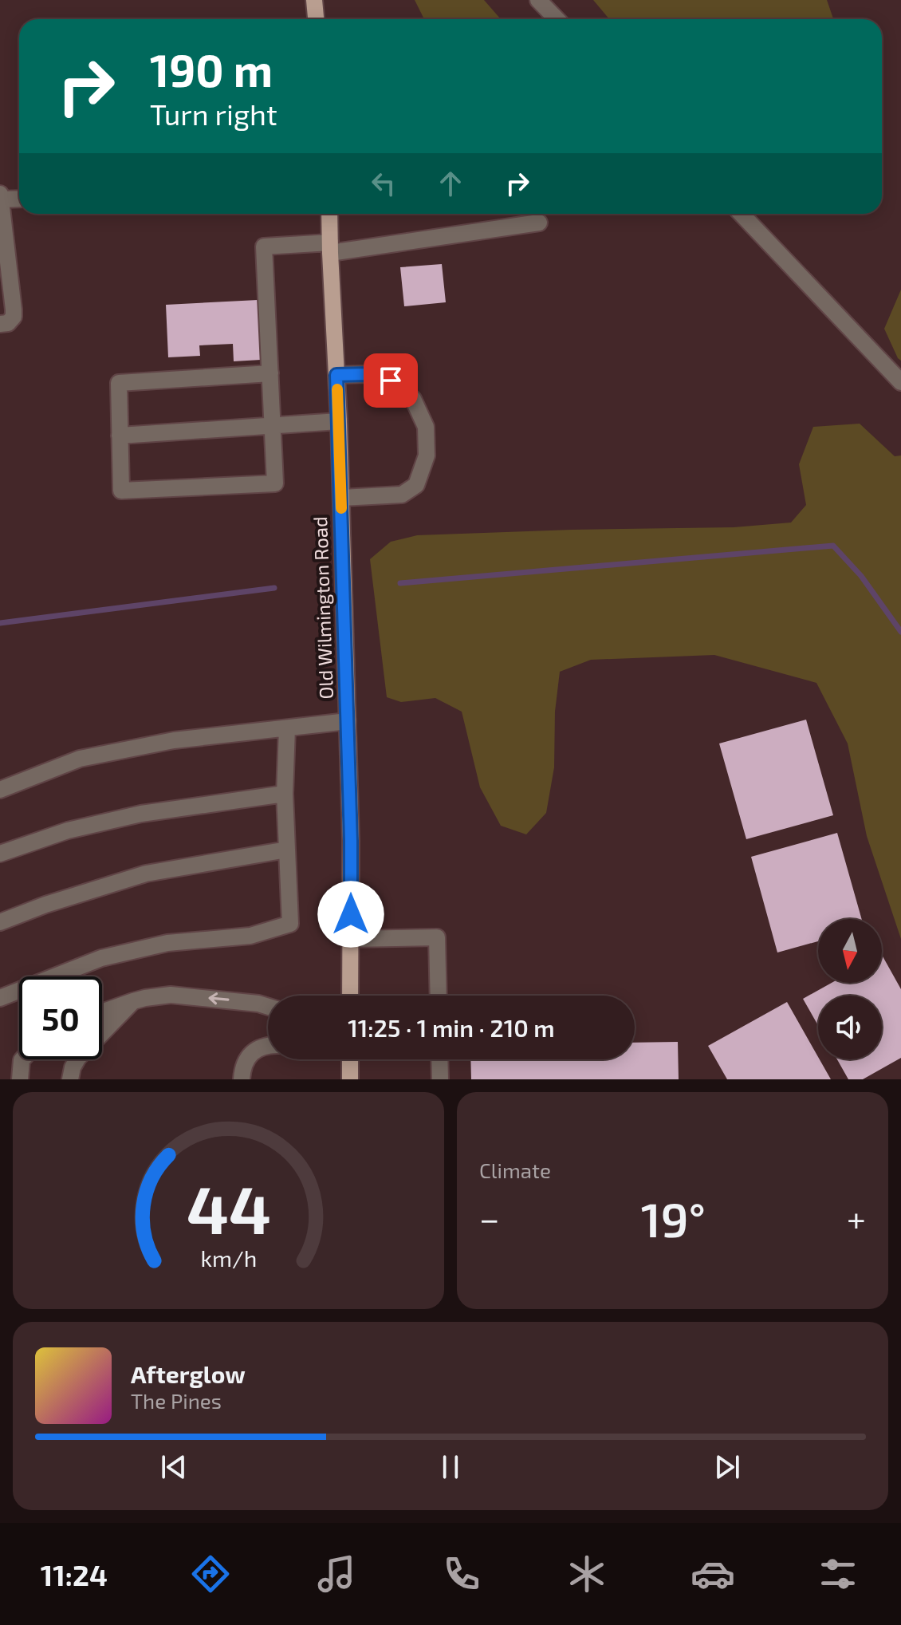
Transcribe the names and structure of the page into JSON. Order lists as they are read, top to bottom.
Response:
{
  "streets": {
    "main road": ["Old Wilmington Road"]
  },
  "north": "bottom",
  "page": {
    "turn": ["190 m", "Turn right"],
    "limit": "50",
    "trip": "11:25 · 1 min · 210 m",
    "tile": "Climate",
    "heat": ["−", "19°", "+"],
    "song": ["Afterglow", "The Pines"],
    "tabs": "11:24",
    "gauge": ["44", "km/h"]
  }
}
